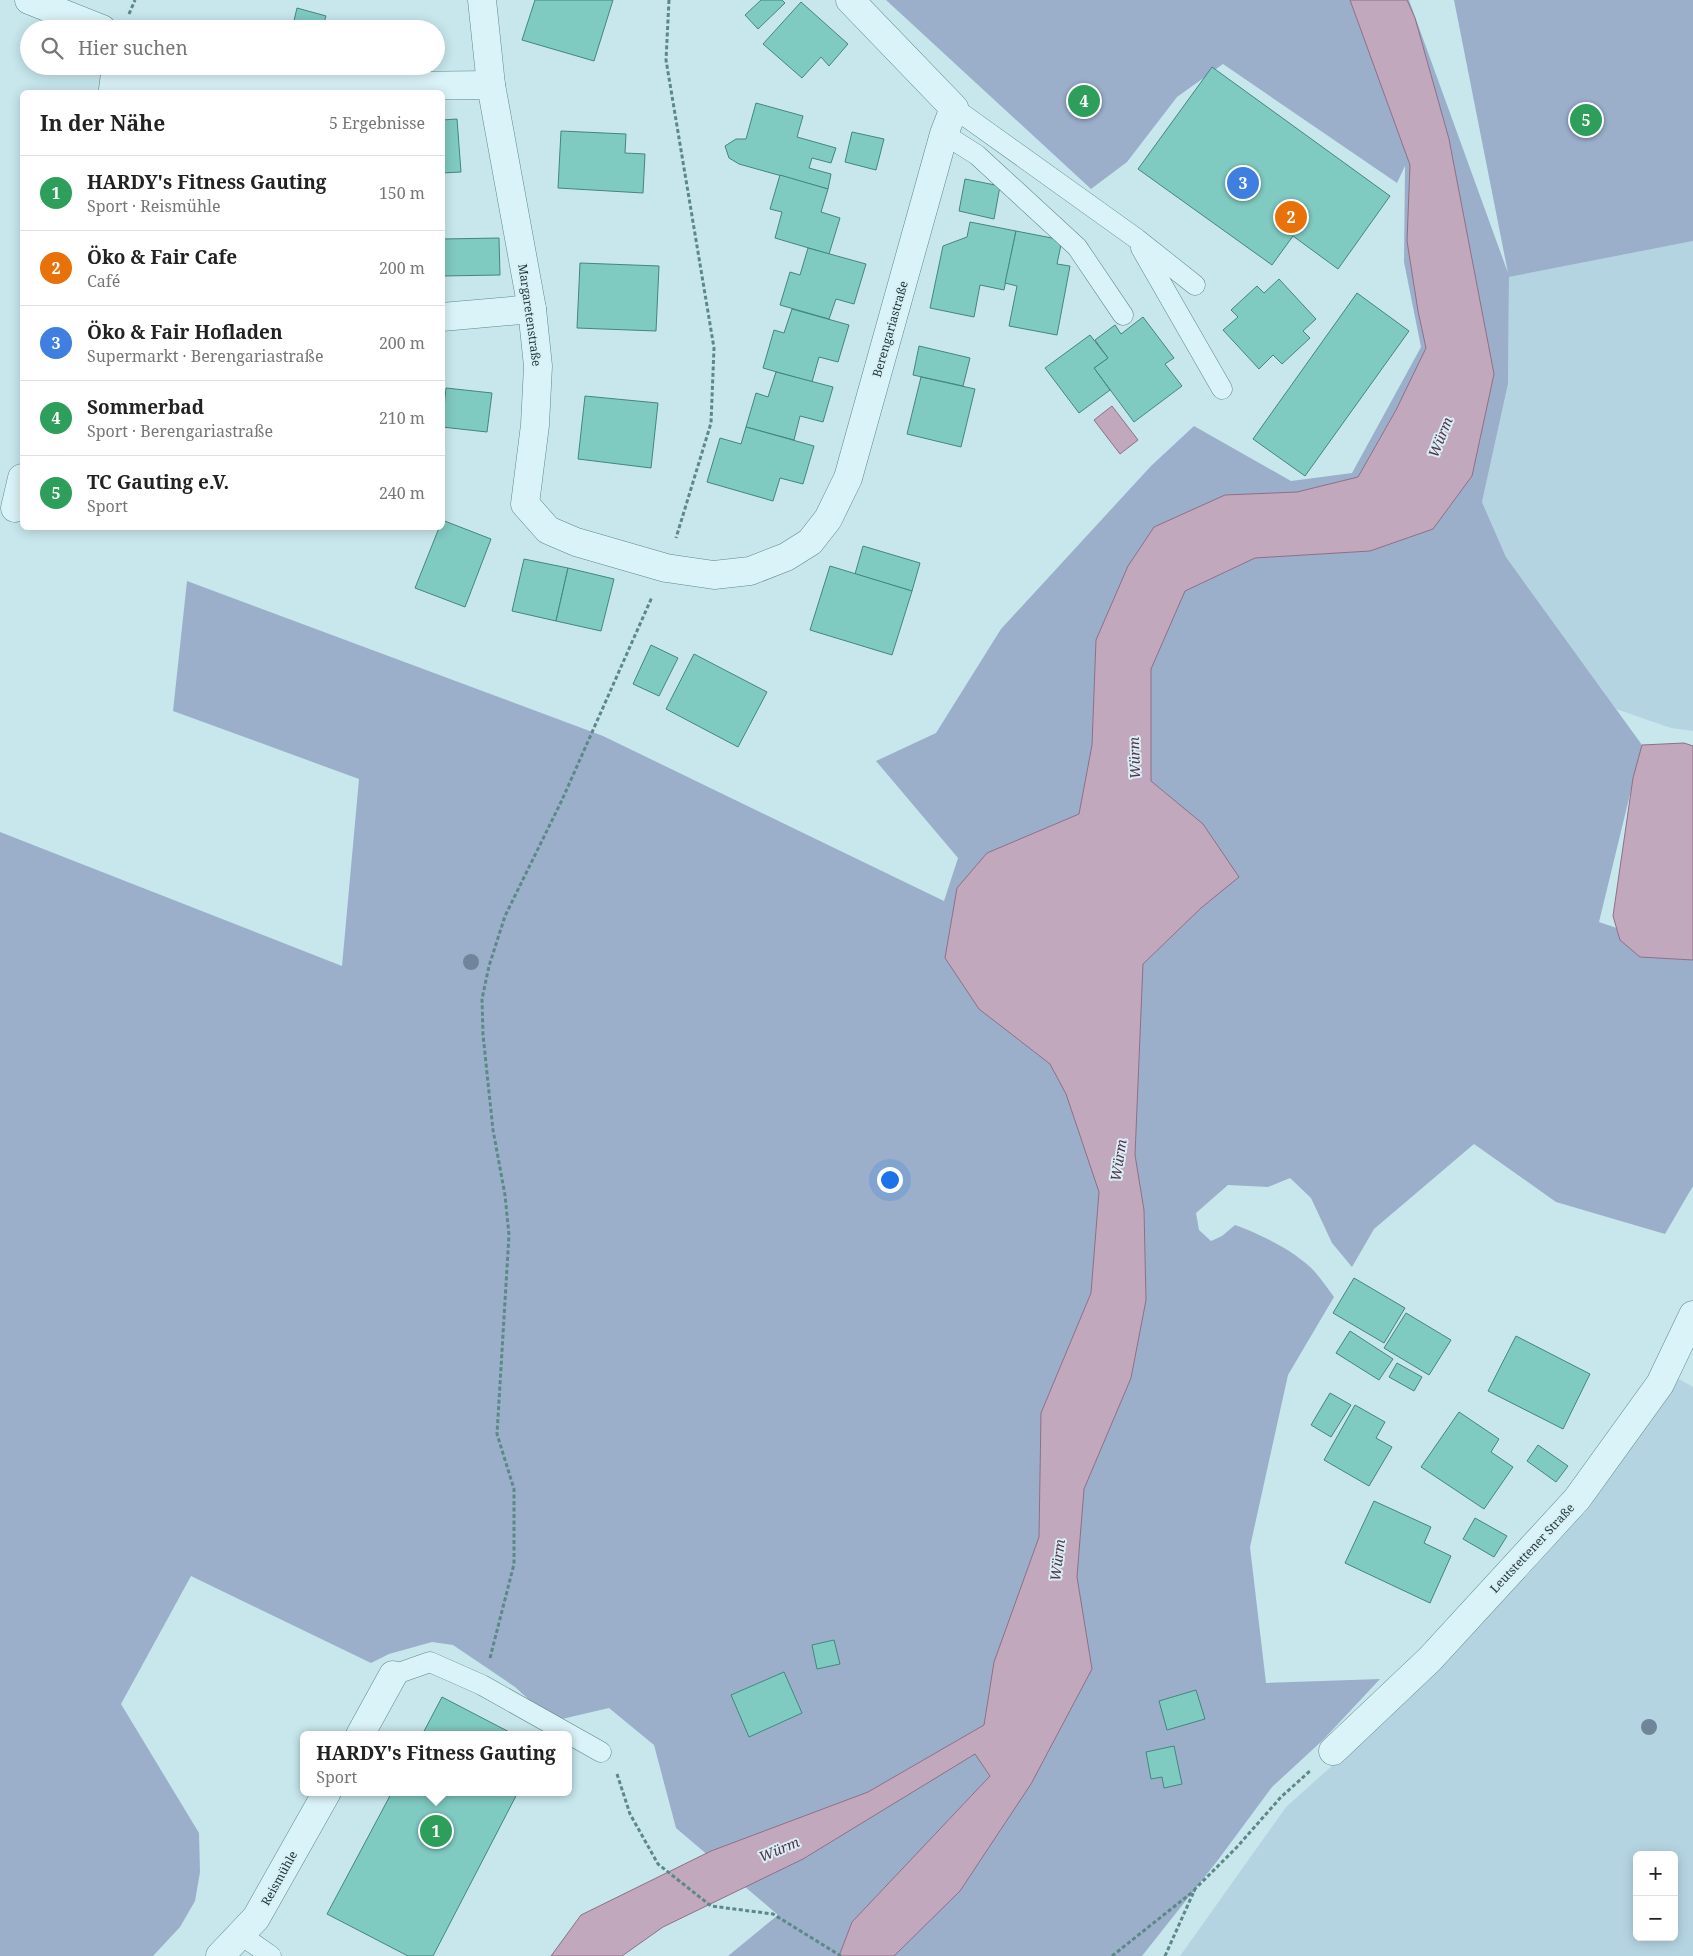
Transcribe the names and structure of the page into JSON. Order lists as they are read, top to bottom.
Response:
{
  "streets": {
    "street": [
      "Margaretenstraße",
      "Berengariastraße",
      "Leutstettener Straße",
      "Reismühle"
    ]
  },
  "crossings": [
    ["Margaretenstraße", "Berengariastraße"]
  ],
  "water": ["Würm"],
  "page": {
    "search": "Hier suchen",
    "pins": [
      "4",
      "5",
      "3",
      "2",
      "1"
    ],
    "heading": ["In der Nähe", "5 Ergebnisse"],
    "list": [
      {
        "mark": "1",
        "name": "HARDY's Fitness Gauting",
        "note": "Sport · Reismühle",
        "value": "150 m"
      },
      {
        "mark": "2",
        "name": "Öko & Fair Cafe",
        "note": "Café",
        "value": "200 m"
      },
      {
        "mark": "3",
        "name": "Öko & Fair Hofladen",
        "note": "Supermarkt · Berengariastraße",
        "value": "200 m"
      },
      {
        "mark": "4",
        "name": "Sommerbad",
        "note": "Sport · Berengariastraße",
        "value": "210 m"
      },
      {
        "mark": "5",
        "name": "TC Gauting e.V.",
        "note": "Sport",
        "value": "240 m"
      }
    ],
    "popup": ["HARDY's Fitness Gauting", "Sport"],
    "map_buttons": ["+", "−"]
  }
}
